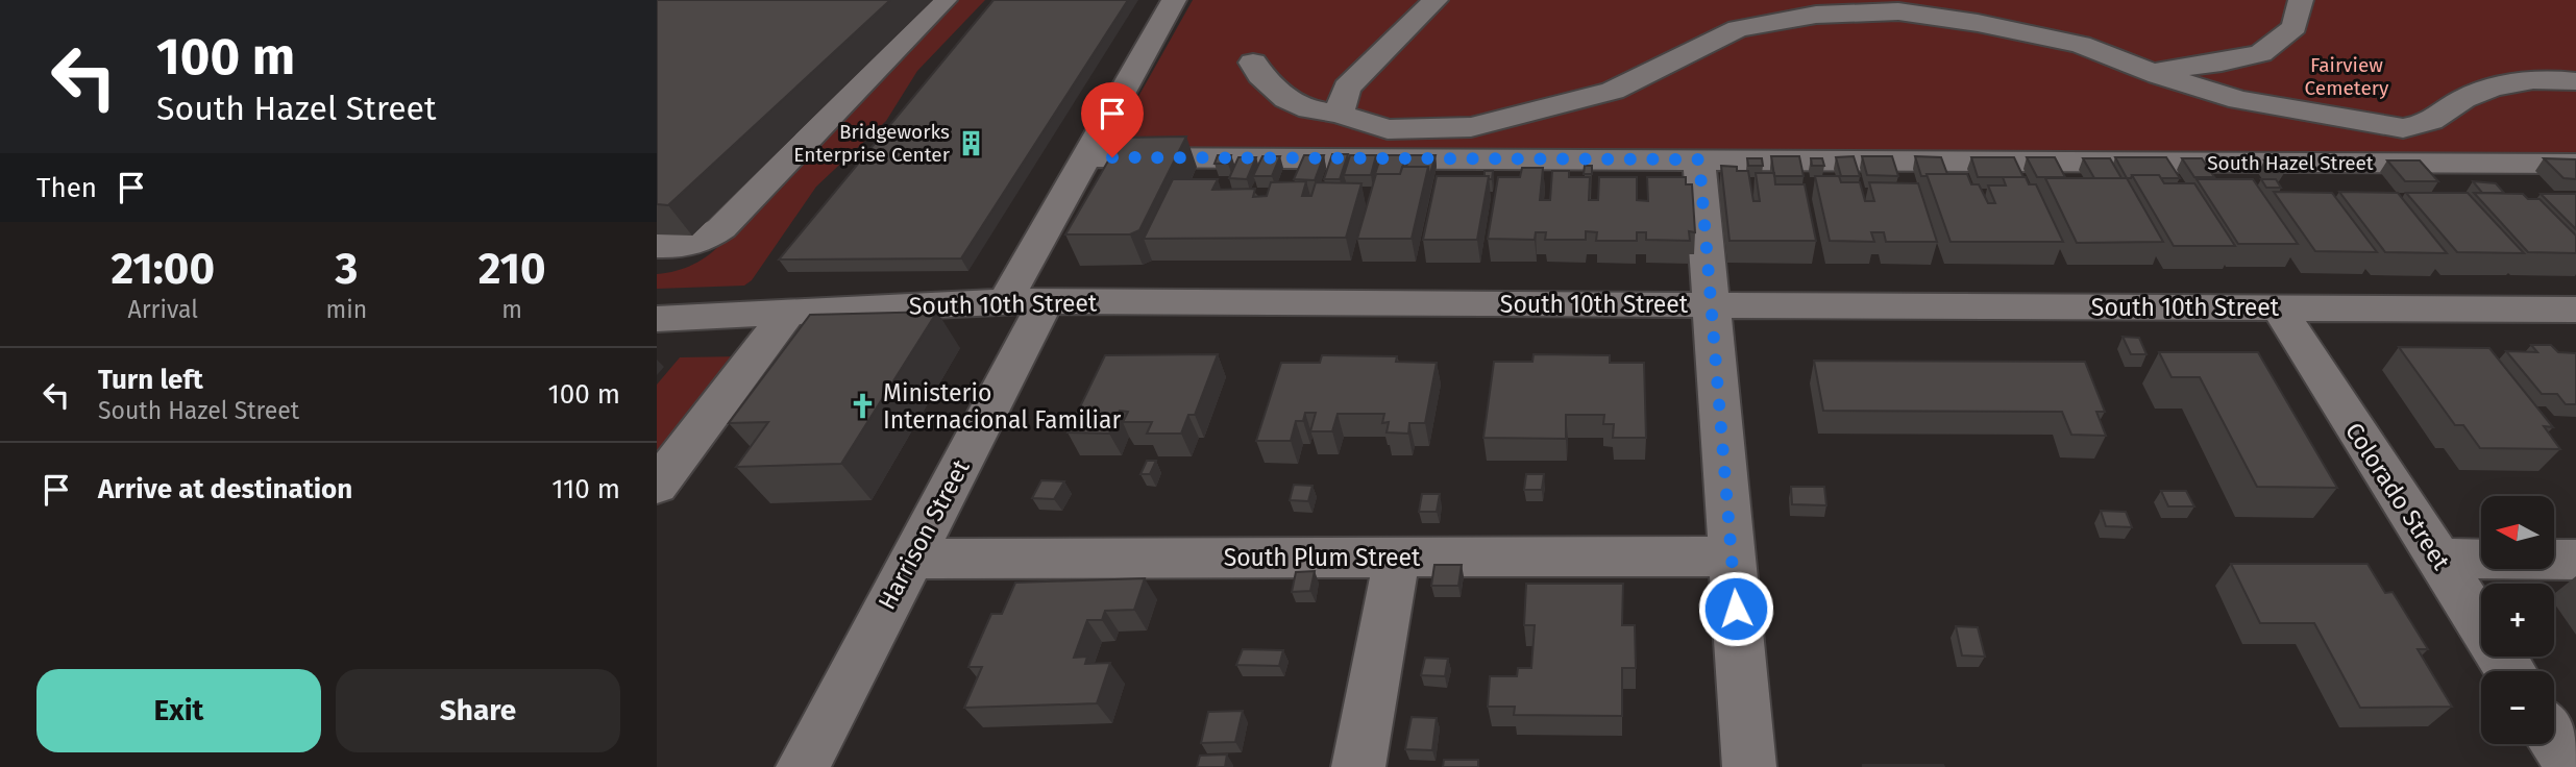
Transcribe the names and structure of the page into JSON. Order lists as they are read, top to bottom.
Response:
{
  "streets": {
    "street": [
      "South Hazel Street",
      "South 10th Street",
      "Colorado Street",
      "Harrison Street",
      "South Plum Street"
    ]
  },
  "crossings": [
    ["South Hazel Street", "Harrison Street"],
    ["South 10th Street", "Colorado Street"],
    ["South 10th Street", "Harrison Street"],
    ["Harrison Street", "South Plum Street"]
  ],
  "parks": ["Fairview Cemetery"],
  "places": {
    "building": ["Bridgeworks Enterprise Center"],
    "church": ["Ministerio Internacional Familiar"]
  },
  "north": "left",
  "page": {
    "turn": ["100 m", "South Hazel Street"],
    "then": "Then",
    "eta": [
      "21:00",
      "Arrival",
      "3",
      "min",
      "210",
      "m"
    ],
    "list": [
      {
        "name": "Turn left",
        "note": "South Hazel Street",
        "value": "100 m"
      },
      {
        "name": "Arrive at destination",
        "value": "110 m"
      }
    ],
    "map_buttons": ["+", "−"],
    "buttons": ["Exit", "Share"]
  }
}
